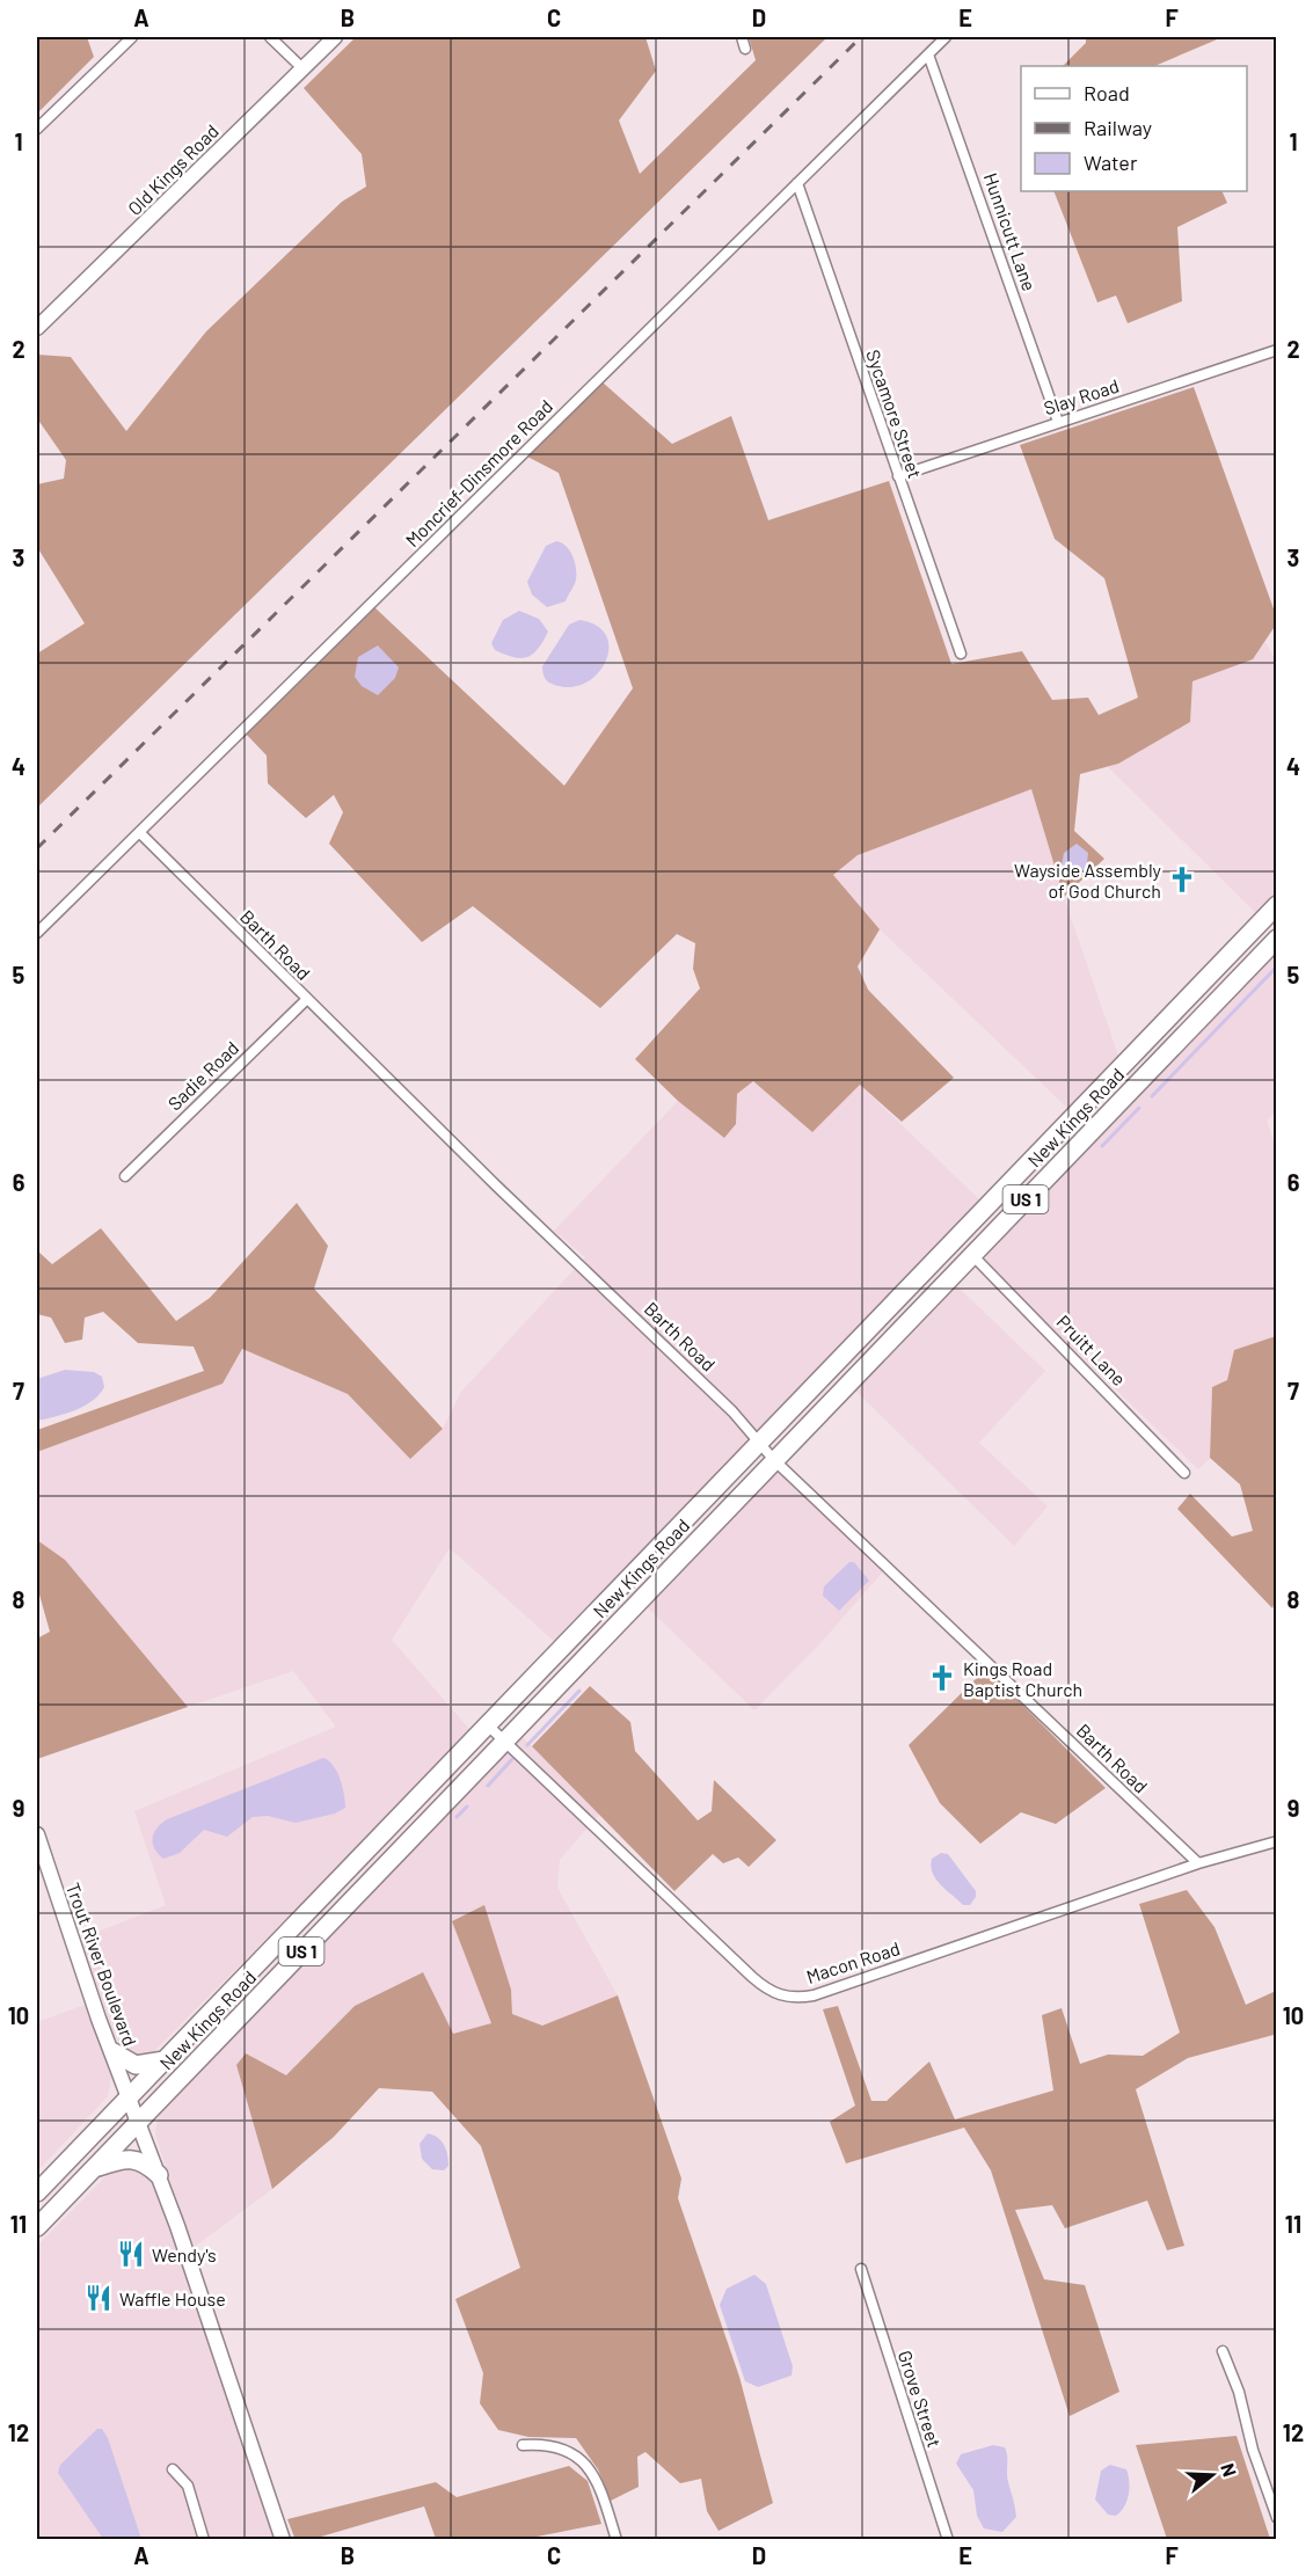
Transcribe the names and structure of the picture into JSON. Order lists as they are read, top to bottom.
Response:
{
  "streets": {
    "highway": ["New Kings Road", "US 1"],
    "street": [
      "Old Kings Road",
      "Hunnicutt Lane",
      "Slay Road",
      "Sycamore Street",
      "Moncrief-Dinsmore Road",
      "Barth Road",
      "Sadie Road",
      "Pruitt Lane",
      "Macon Road",
      "Trout River Boulevard",
      "Grove Street"
    ]
  },
  "crossings": [
    ["Hunnicutt Lane", "Slay Road"],
    ["Hunnicutt Lane", "Moncrief-Dinsmore Road"],
    ["Slay Road", "Sycamore Street"],
    ["Sycamore Street", "Moncrief-Dinsmore Road"],
    ["Moncrief-Dinsmore Road", "Barth Road"],
    ["Barth Road", "Sadie Road"],
    ["Barth Road", "New Kings Road"],
    ["Barth Road", "Macon Road"],
    ["New Kings Road", "Pruitt Lane"],
    ["New Kings Road", "Macon Road"],
    ["New Kings Road", "Trout River Boulevard"]
  ],
  "places": {
    "church": ["Wayside Assembly of God Church", "Kings Road Baptist Church"],
    "restaurant": ["Wendy's", "Waffle House"]
  },
  "legend": ["Road", "Railway", "Water"],
  "north": "right",
  "grid": {
    "columns": [
      "A",
      "B",
      "C",
      "D",
      "E",
      "F"
    ],
    "rows": [
      "1",
      "2",
      "3",
      "4",
      "5",
      "6",
      "7",
      "8",
      "9",
      "10",
      "11",
      "12"
    ]
  }
}
